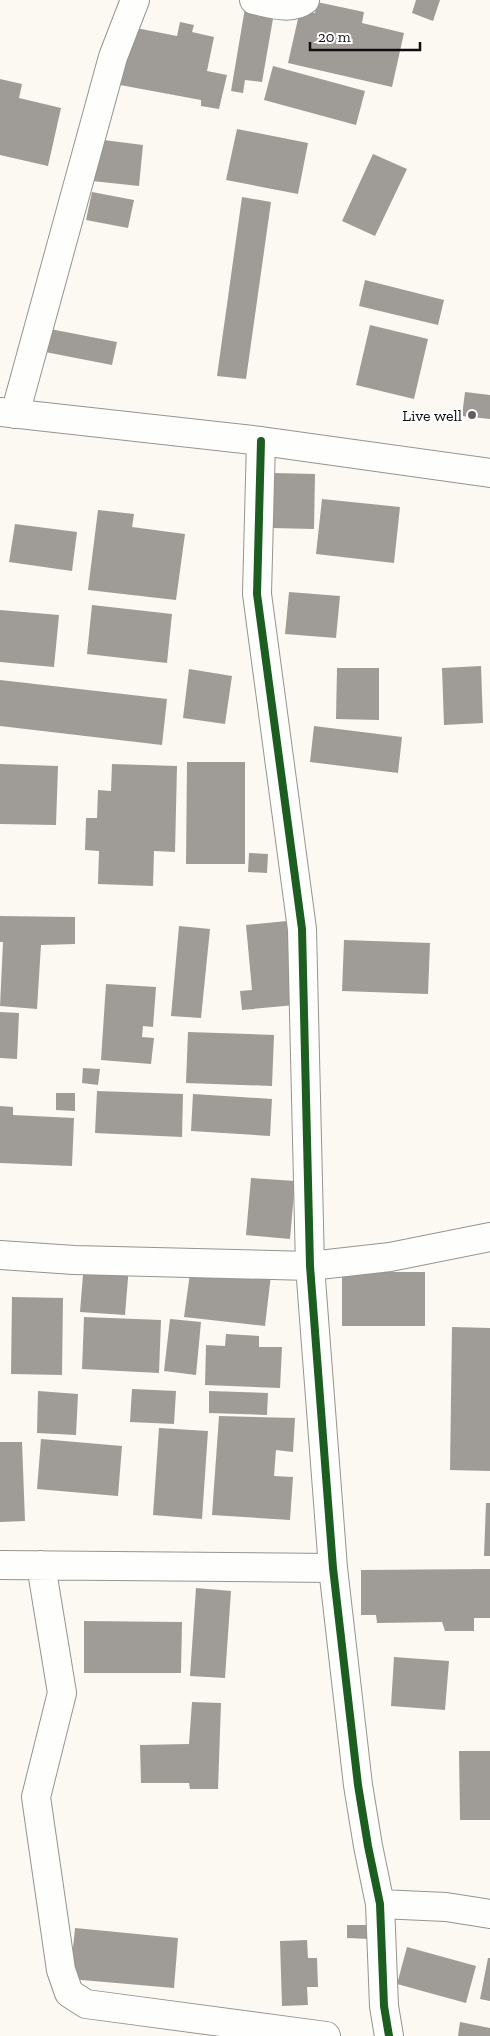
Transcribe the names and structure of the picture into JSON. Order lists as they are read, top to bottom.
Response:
{
  "places": ["Live well"],
  "scale_bar": "20 m"
}
